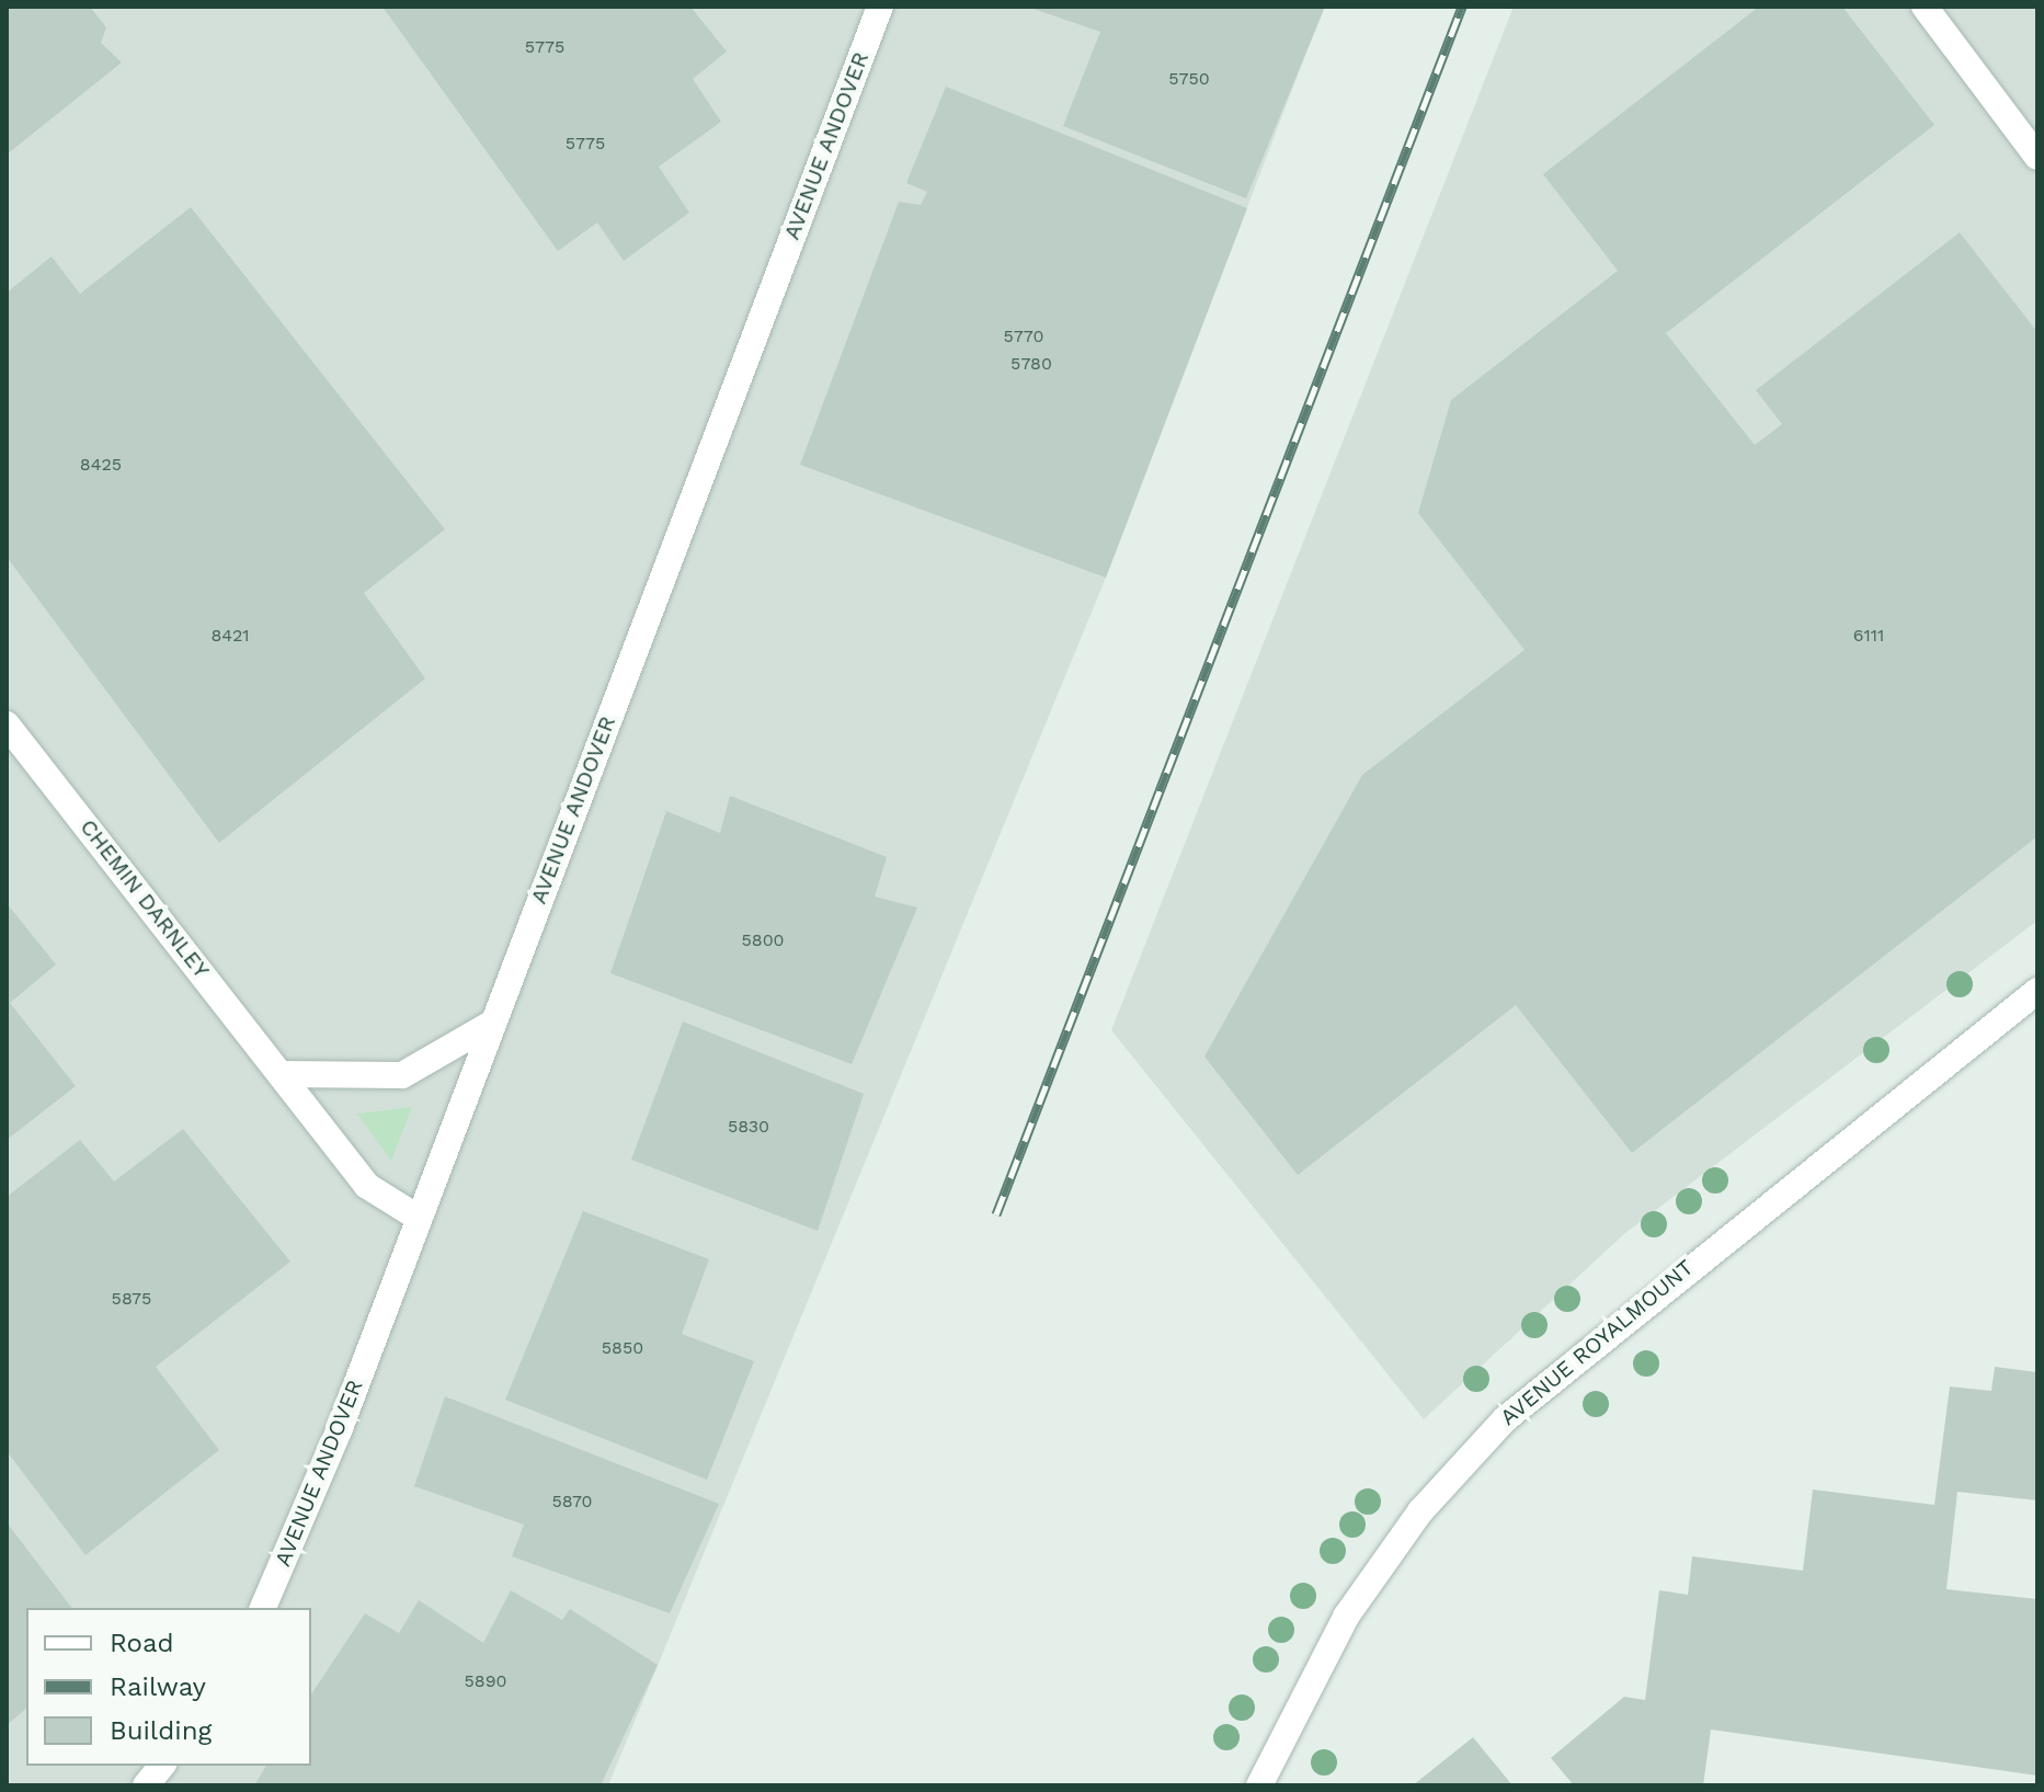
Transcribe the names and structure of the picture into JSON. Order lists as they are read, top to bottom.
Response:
{
  "streets": {
    "street": ["AVENUE ANDOVER", "CHEMIN DARNLEY", "AVENUE ROYALMOUNT"]
  },
  "crossings": [
    ["AVENUE ANDOVER", "CHEMIN DARNLEY"]
  ],
  "house_numbers": [
    "5775",
    "5750",
    "5775",
    "5770",
    "5780",
    "8425",
    "8421",
    "6111",
    "5800",
    "5830",
    "5875",
    "5850",
    "5870",
    "5890"
  ],
  "legend": ["Road", "Railway", "Building"]
}
